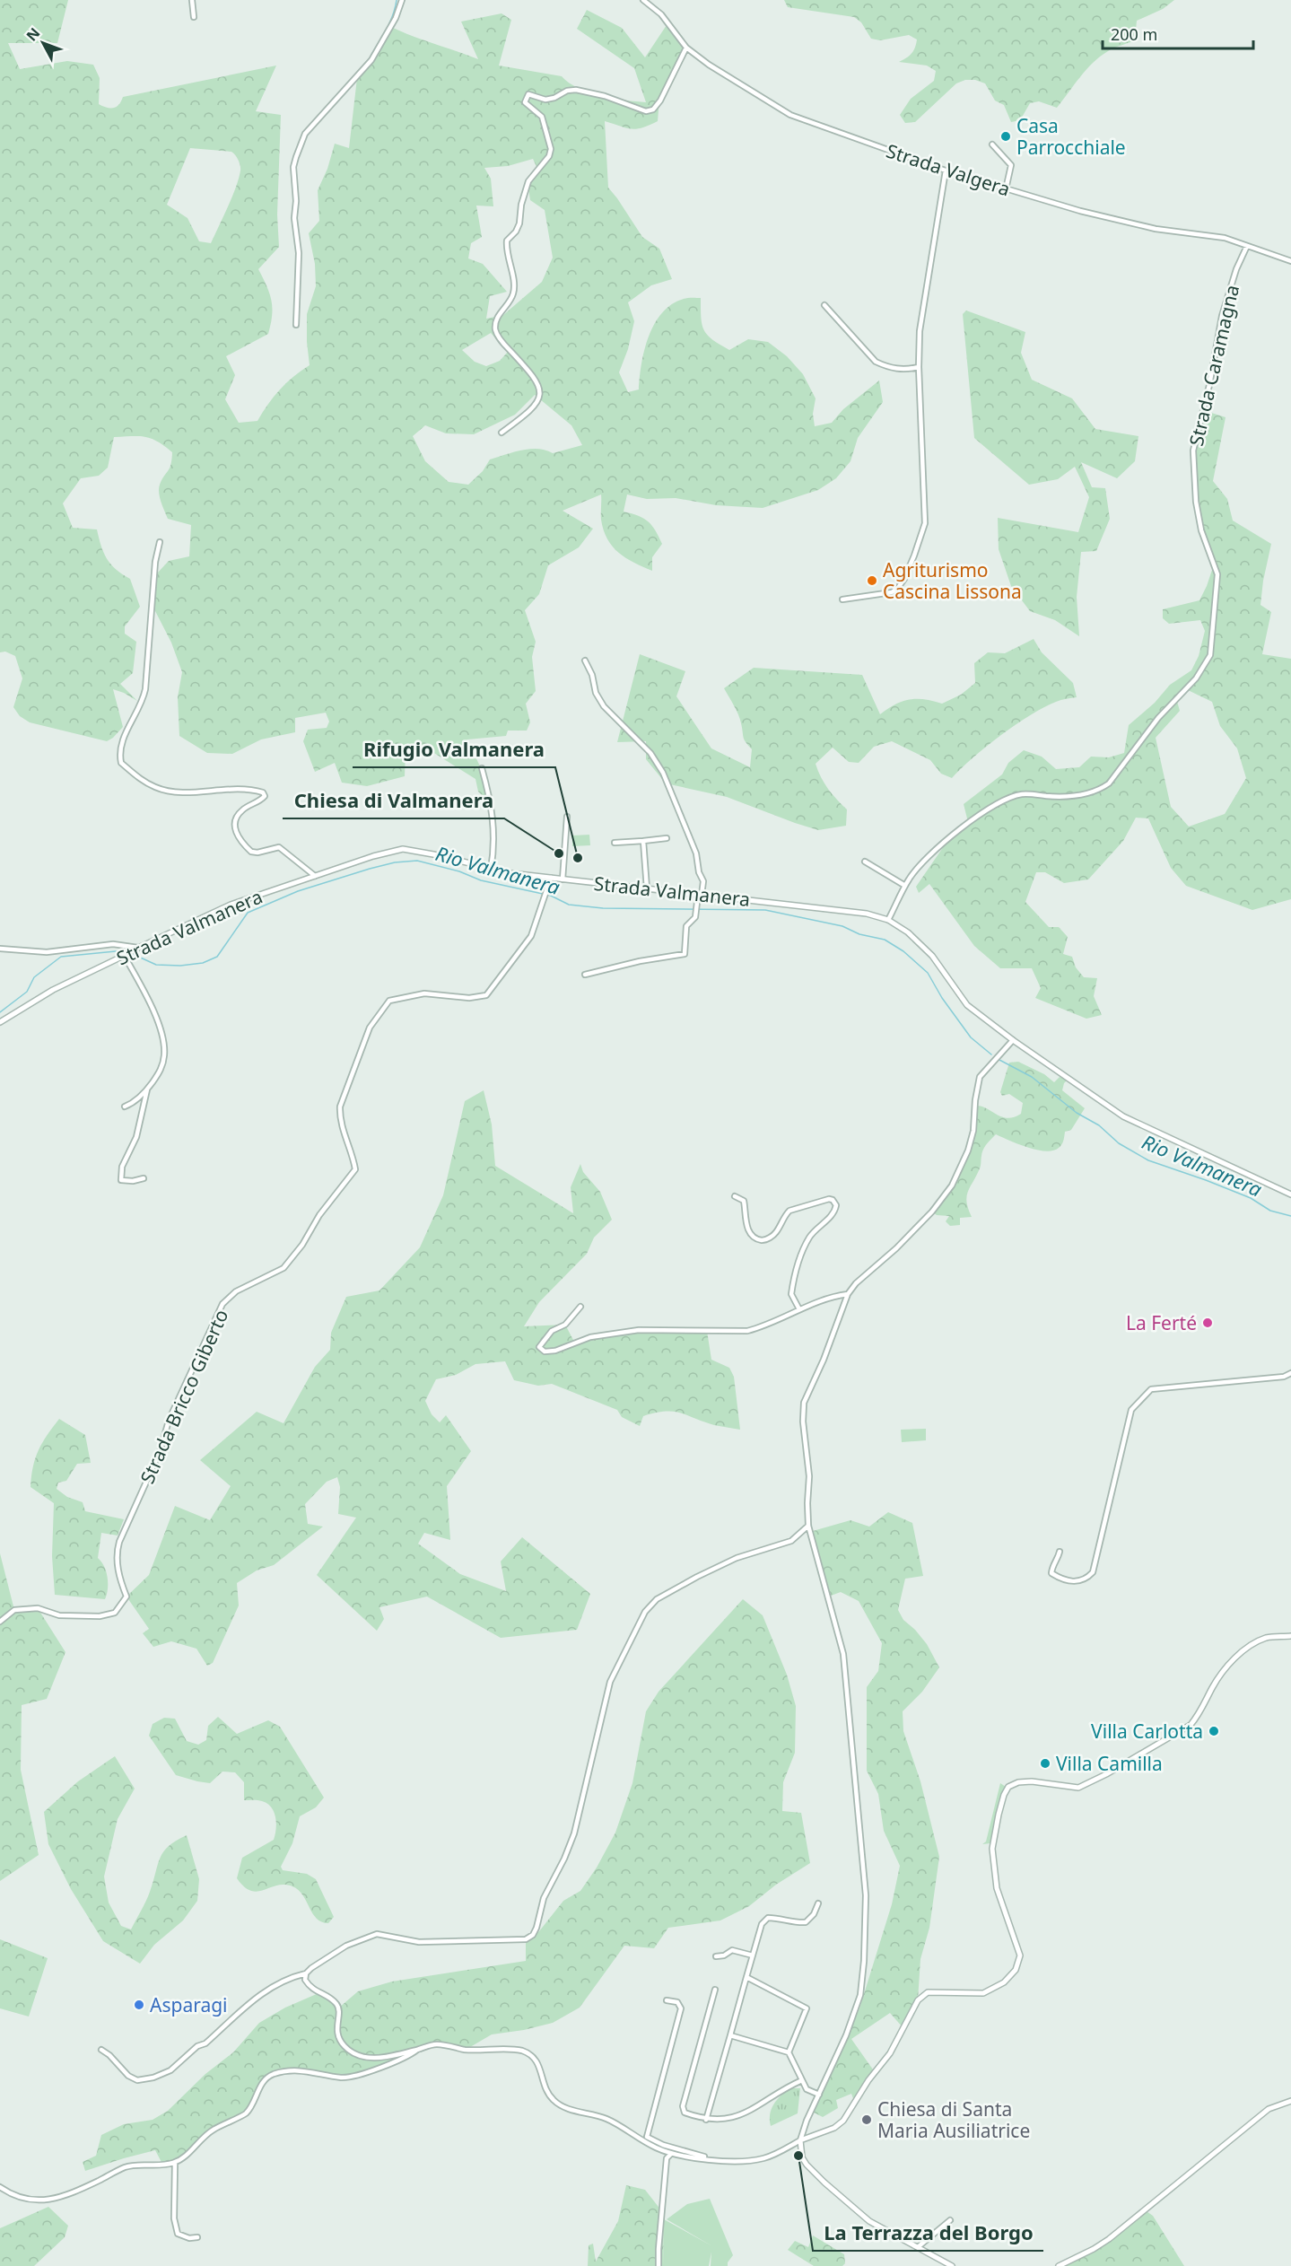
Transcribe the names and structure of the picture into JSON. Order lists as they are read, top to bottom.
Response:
{
  "streets": {
    "street": [
      "Strada Valgera",
      "Strada Caramagna",
      "Strada Valmanera",
      "Strada Bricco Giberto"
    ]
  },
  "crossings": [
    ["Strada Valgera", "Strada Caramagna"],
    ["Strada Caramagna", "Strada Valmanera"],
    ["Strada Valmanera", "Strada Bricco Giberto"]
  ],
  "water": ["Rio Valmanera"],
  "places": [
    "Casa Parrocchiale",
    "Agriturismo Cascina Lissona",
    "Chiesa di Valmanera",
    "Rifugio Valmanera",
    "La Ferté",
    "Villa Carlotta",
    "Villa Camilla",
    "Asparagi",
    "Chiesa di Santa Maria Ausiliatrice",
    "La Terrazza del Borgo"
  ],
  "scale_bar": "200 m",
  "north": "top left"
}
